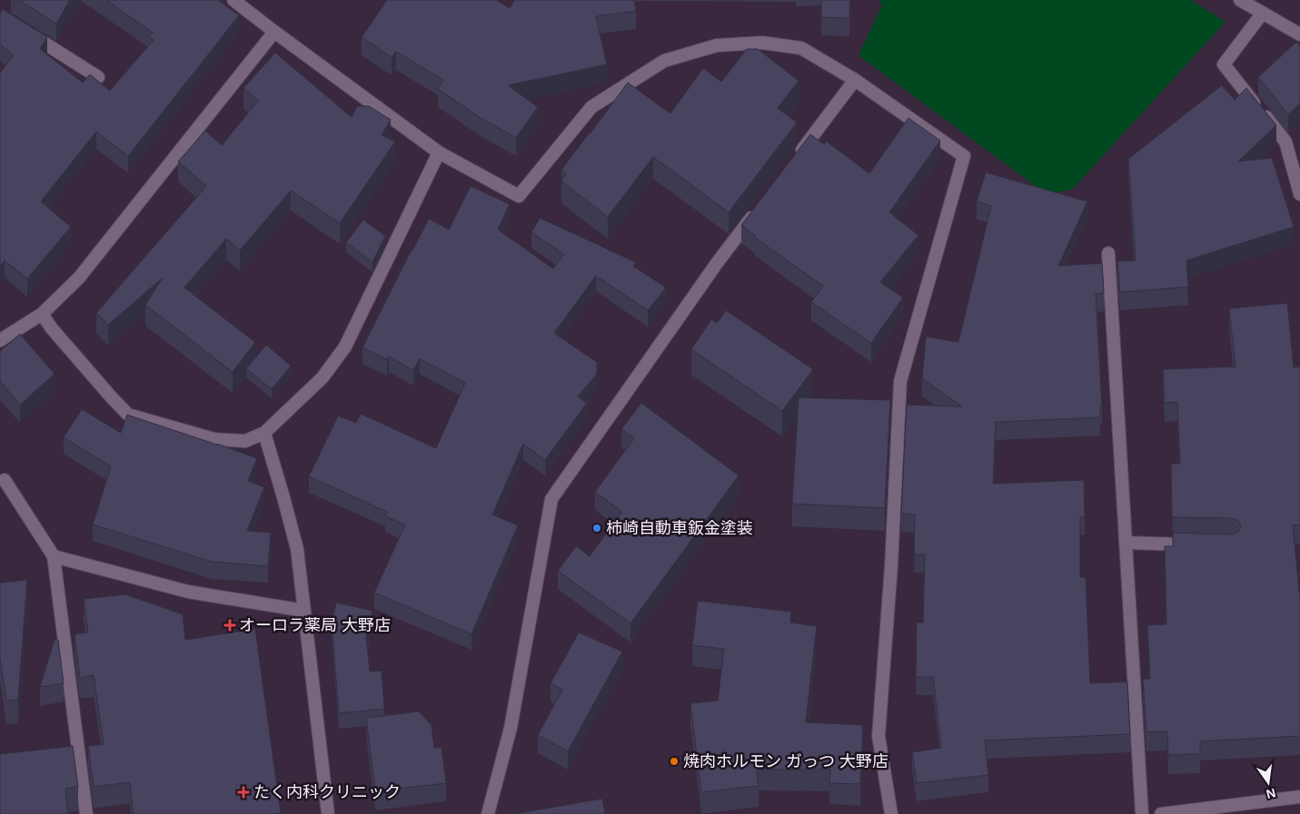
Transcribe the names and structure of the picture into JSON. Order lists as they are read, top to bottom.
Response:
{
  "places": {
    "other": ["柿崎自動車鈑金塗装", "焼肉ホルモン ガっつ 大野店"],
    "health": ["オーロラ薬局 大野店", "たく内科クリニック"]
  },
  "north": "bottom"
}
